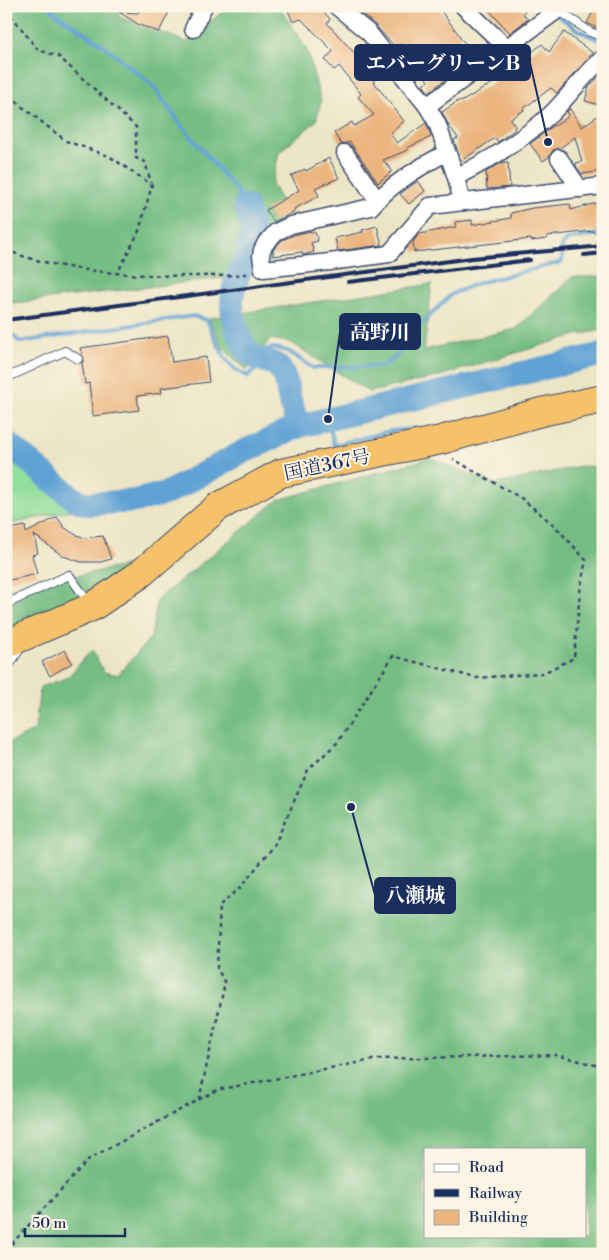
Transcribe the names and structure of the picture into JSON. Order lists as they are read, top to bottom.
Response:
{
  "streets": {
    "highway": ["国道367号"]
  },
  "places": ["エバーグリーンB", "高野川", "八瀬城"],
  "legend": ["Road", "Railway", "Building"],
  "scale_bar": "50 m"
}
